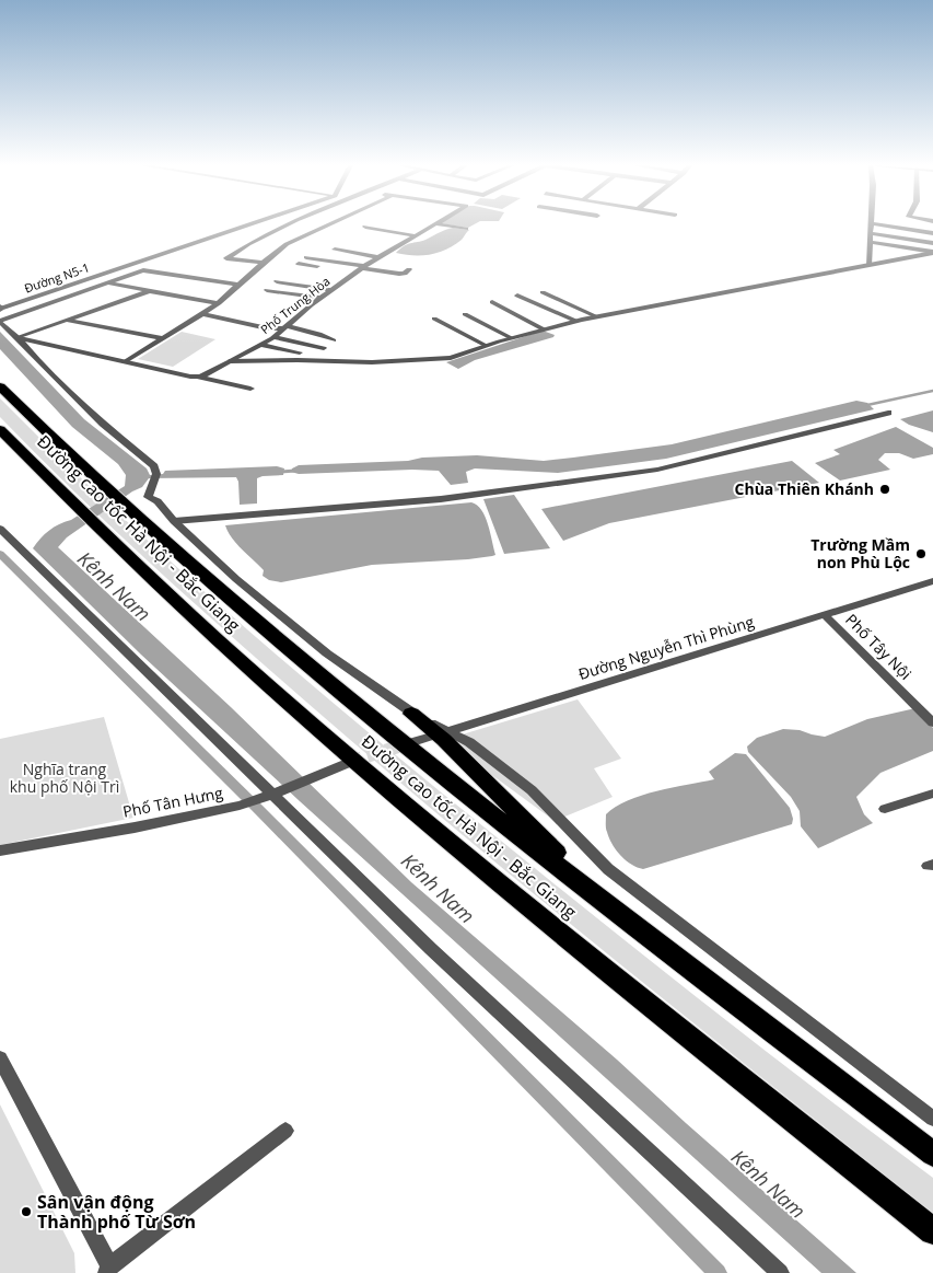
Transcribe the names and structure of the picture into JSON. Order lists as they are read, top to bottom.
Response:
{
  "streets": {
    "highway": ["Đường cao tốc Hà Nội - Bắc Giang"],
    "street": [
      "Đường N5-1",
      "Phố Trung Hòa",
      "Phố Tây Nội",
      "Đường Nguyễn Thì Phùng",
      "Phố Tân Hưng"
    ]
  },
  "crossings": [
    ["Phố Tây Nội", "Đường Nguyễn Thì Phùng"]
  ],
  "water": ["Kênh Nam"],
  "parks": ["Nghĩa trang khu phố Nội Trì"],
  "places": ["Chùa Thiên Khánh", "Trường Mầm non Phù Lộc", "Sân vận động Thành phố Từ Sơn"]
}
